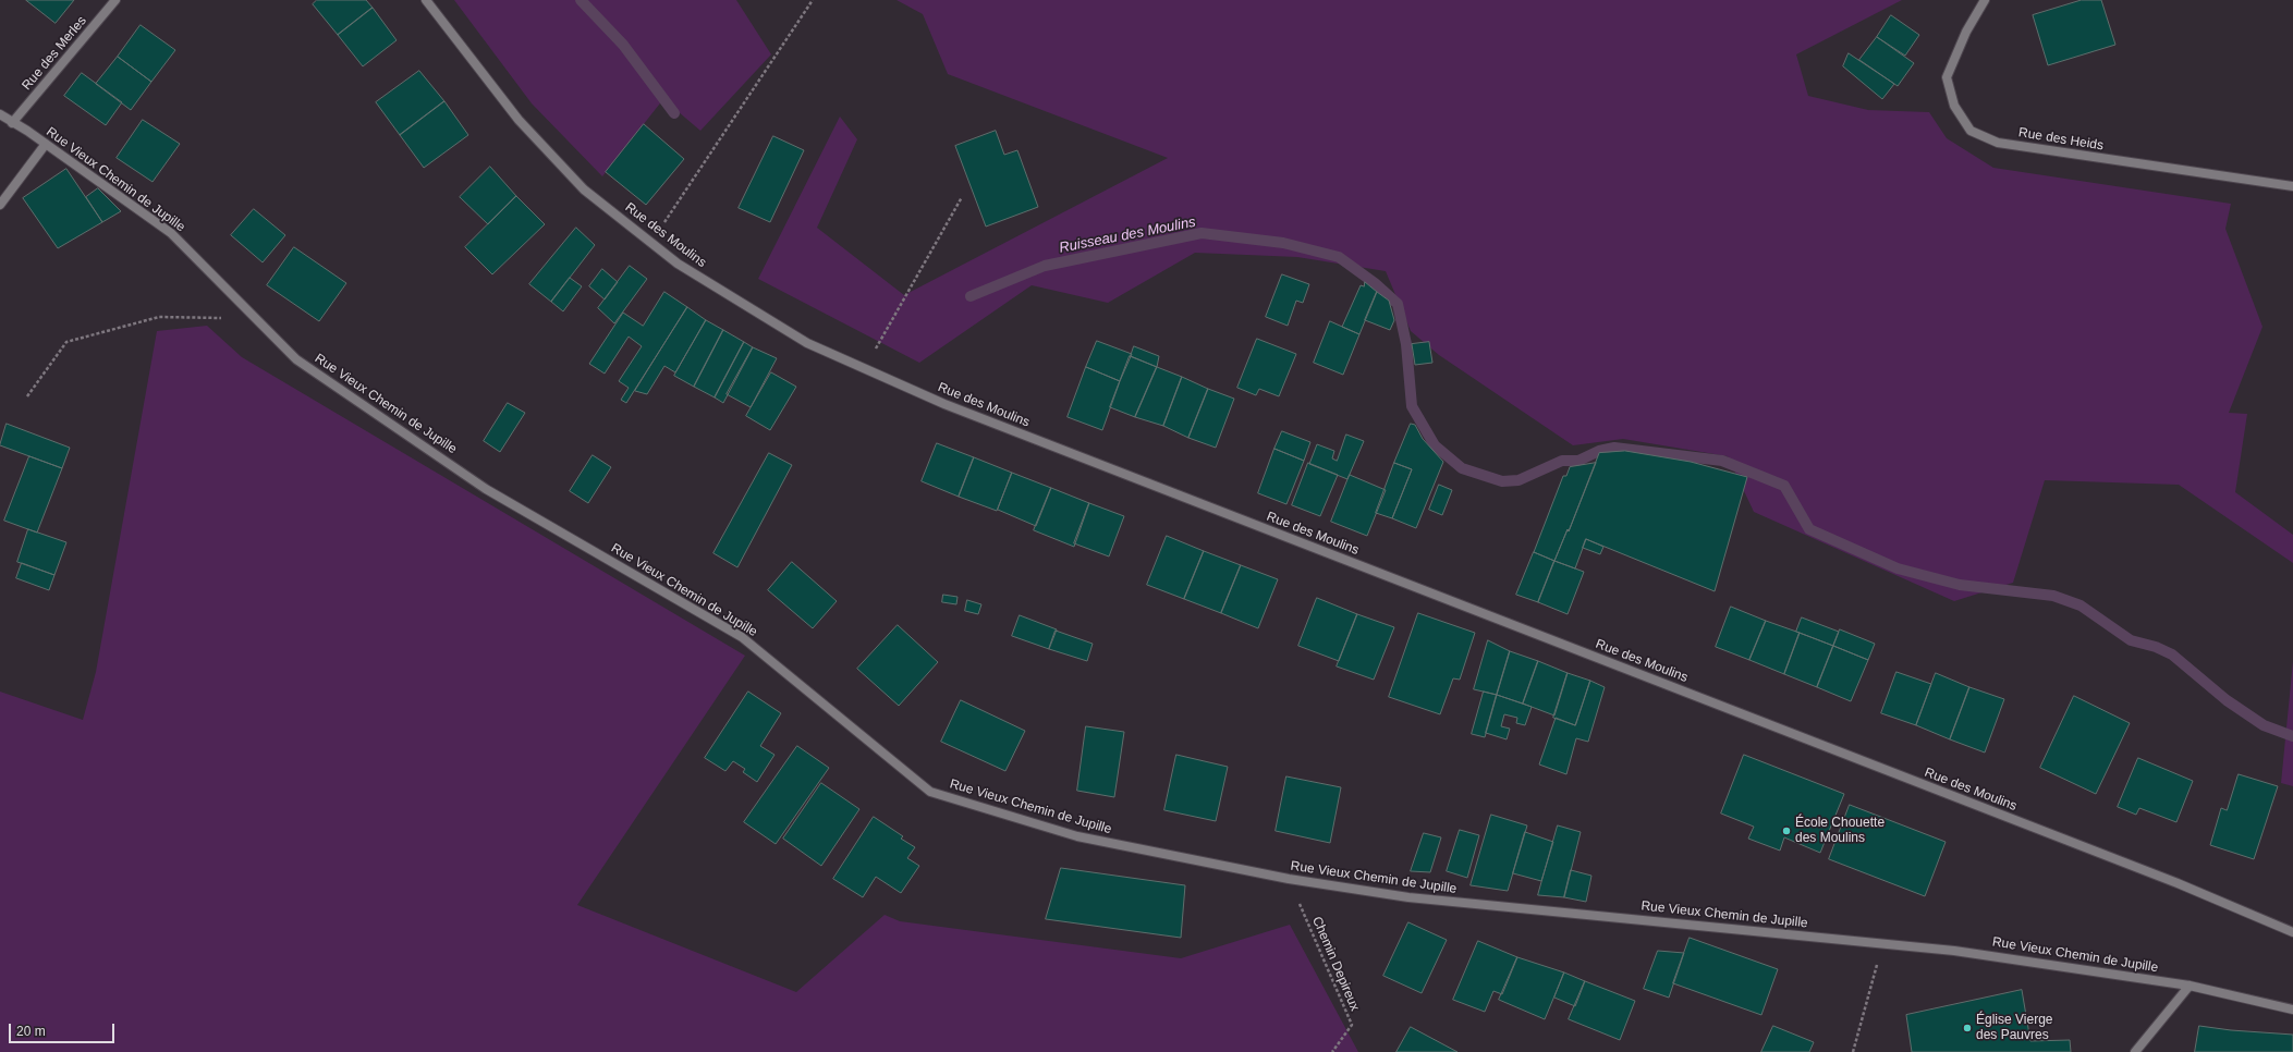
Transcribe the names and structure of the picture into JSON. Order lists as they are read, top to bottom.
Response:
{
  "streets": {
    "street": [
      "Rue des Merles",
      "Rue des Heids",
      "Rue Vieux Chemin de Jupille",
      "Rue des Moulins"
    ],
    "path": ["Chemin Depireux"]
  },
  "crossings": [
    ["Rue des Merles", "Rue Vieux Chemin de Jupille"],
    ["Rue Vieux Chemin de Jupille", "Chemin Depireux"]
  ],
  "water": ["Ruisseau des Moulins"],
  "places": ["École Chouette des Moulins", "Église Vierge des Pauvres"],
  "scale_bar": "20 m"
}
